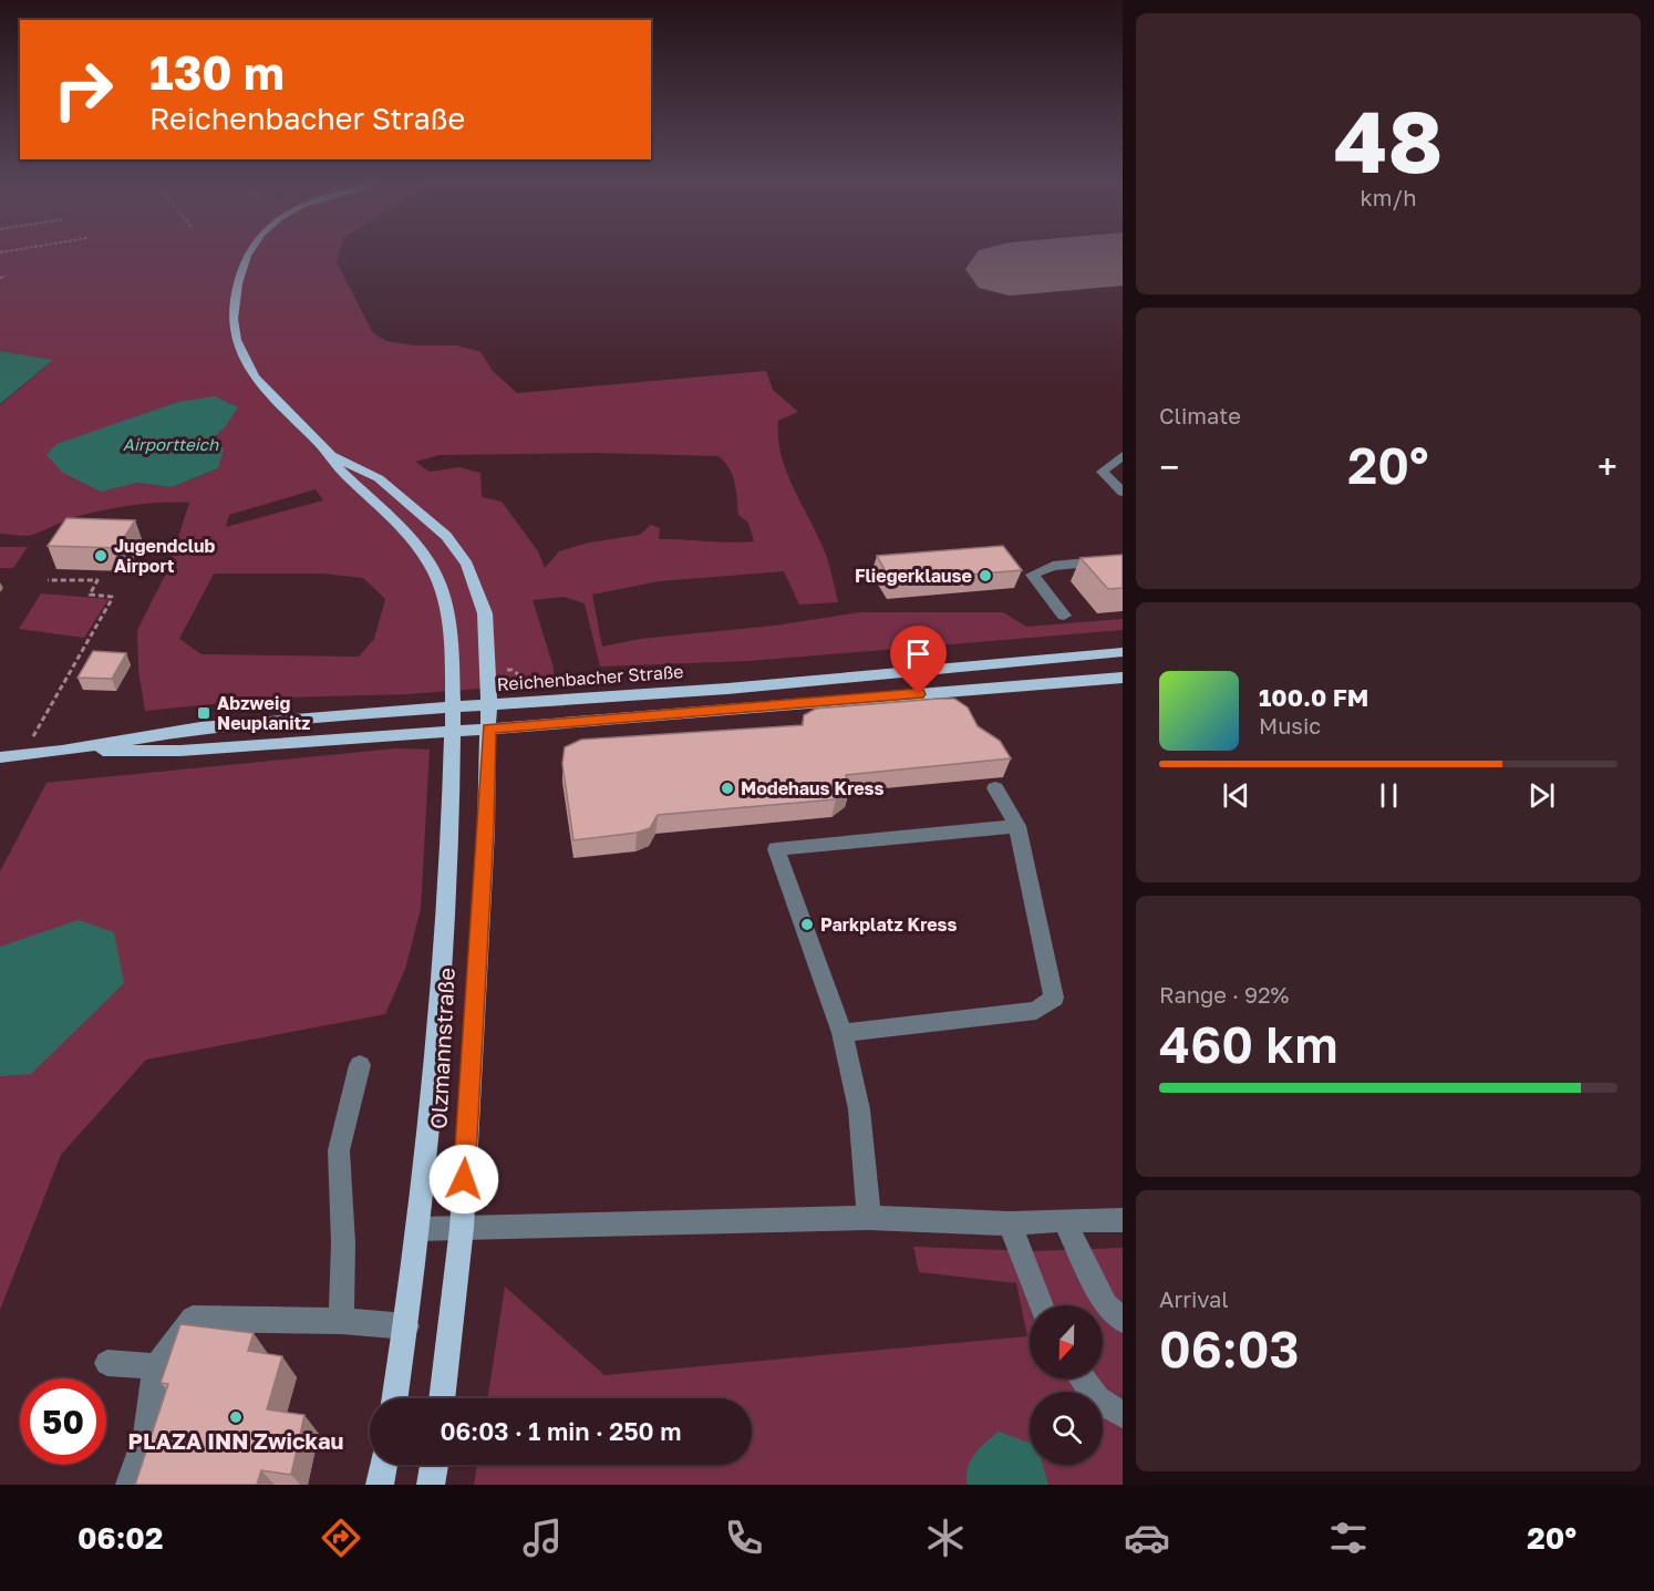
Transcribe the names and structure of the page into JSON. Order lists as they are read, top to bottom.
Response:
{
  "streets": {
    "main road": ["Reichenbacher Straße", "Olzmannstraße"]
  },
  "crossings": [
    ["Reichenbacher Straße", "Olzmannstraße"]
  ],
  "water": ["Airportteich"],
  "places": {
    "other": [
      "Jugendclub Airport",
      "Fliegerklause",
      "Modehaus Kress",
      "Parkplatz Kress",
      "PLAZA INN Zwickau"
    ],
    "transit": ["Abzweig Neuplanitz"]
  },
  "north": "bottom",
  "page": {
    "tile": [
      ["48", "km/h"],
      "Climate",
      ["Range · 92%", "460 km"],
      ["Arrival", "06:03"]
    ],
    "turn": ["130 m", "Reichenbacher Straße"],
    "heat": ["−", "20°", "+"],
    "song": ["100.0 FM", "Music"],
    "limit": "50",
    "trip": "06:03 · 1 min · 250 m",
    "tabs": ["06:02", "20°"]
  }
}
